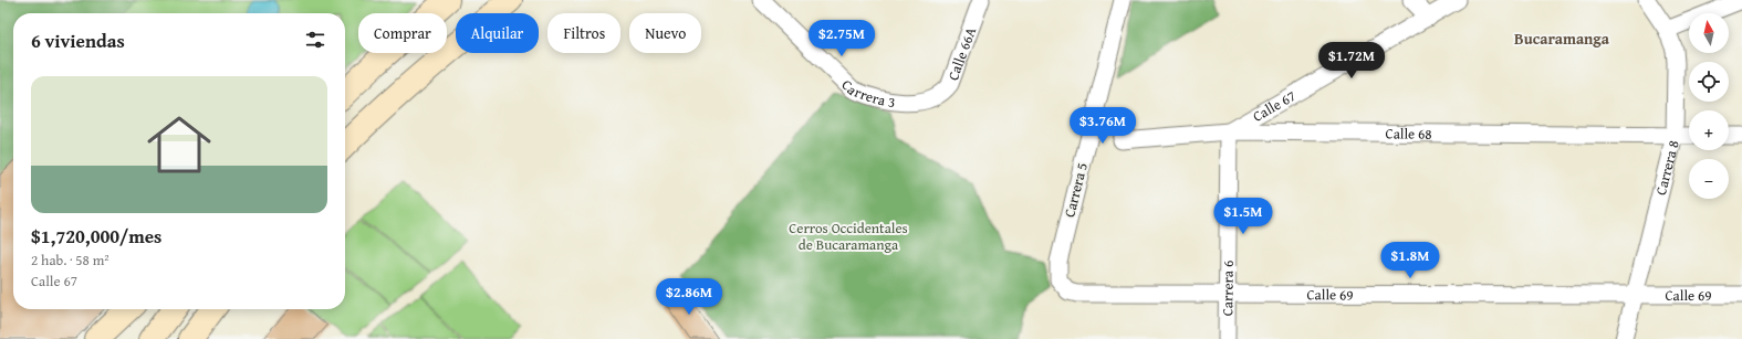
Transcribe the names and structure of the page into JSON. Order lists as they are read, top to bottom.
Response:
{
  "streets": {
    "street": [
      "Calle 66A",
      "Carrera 3",
      "Calle 67",
      "Calle 68",
      "Carrera 8",
      "Carrera 5",
      "Carrera 6",
      "Calle 69"
    ]
  },
  "crossings": [
    ["Calle 66A", "Carrera 3"],
    ["Calle 67", "Calle 68"],
    ["Calle 67", "Carrera 6"],
    ["Calle 68", "Carrera 8"],
    ["Calle 68", "Carrera 6"],
    ["Carrera 8", "Calle 69"],
    ["Carrera 5", "Calle 69"],
    ["Carrera 6", "Calle 69"]
  ],
  "districts": ["Bucaramanga"],
  "parks": ["Cerros Occidentales de Bucaramanga"],
  "north": "top",
  "page": {
    "map_buttons": ["+", "−"],
    "chip": [
      "Comprar",
      "Alquilar",
      "Filtros",
      "Nuevo"
    ],
    "heading": "6 viviendas",
    "price": [
      "$2.75M",
      "$1.72M",
      "$3.76M",
      "$1.5M",
      "$1.8M",
      "$2.86M"
    ],
    "list": [
      {
        "name": "$1,720,000/mes",
        "note": "2 hab. · 58 m² · Calle 67"
      }
    ]
  }
}
